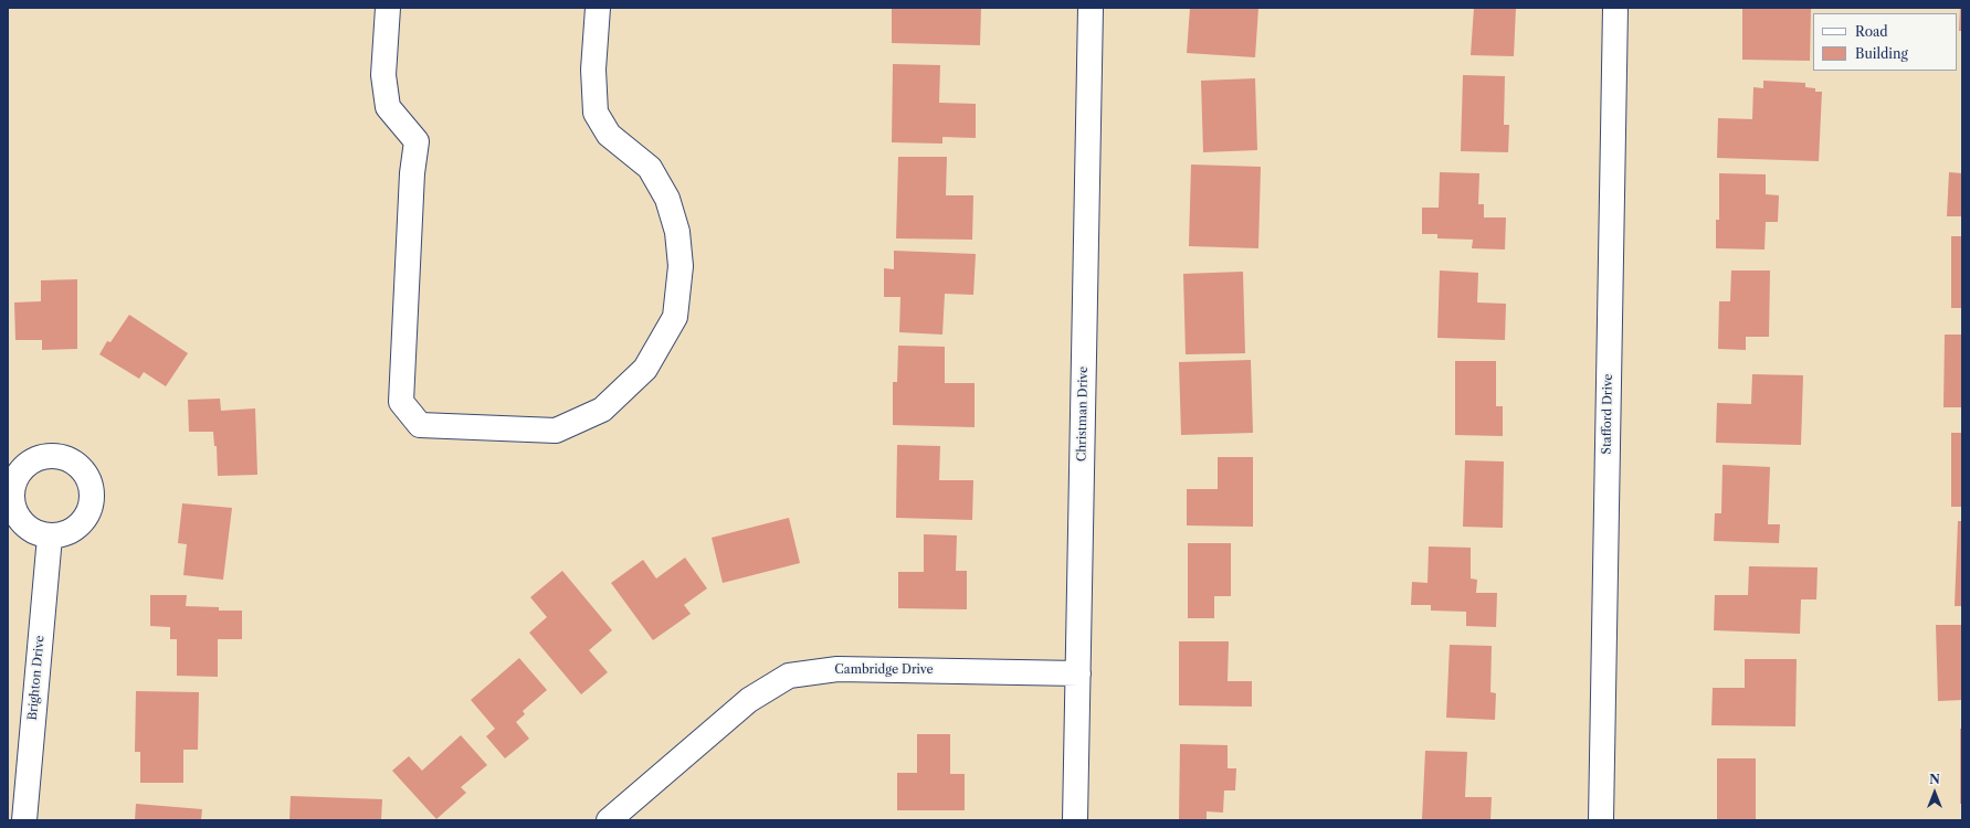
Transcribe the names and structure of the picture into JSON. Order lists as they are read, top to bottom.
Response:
{
  "streets": {
    "street": [
      "Christman Drive",
      "Stafford Drive",
      "Cambridge Drive",
      "Brighton Drive"
    ]
  },
  "crossings": [
    ["Christman Drive", "Cambridge Drive"]
  ],
  "legend": ["Road", "Building"],
  "north": "top"
}
